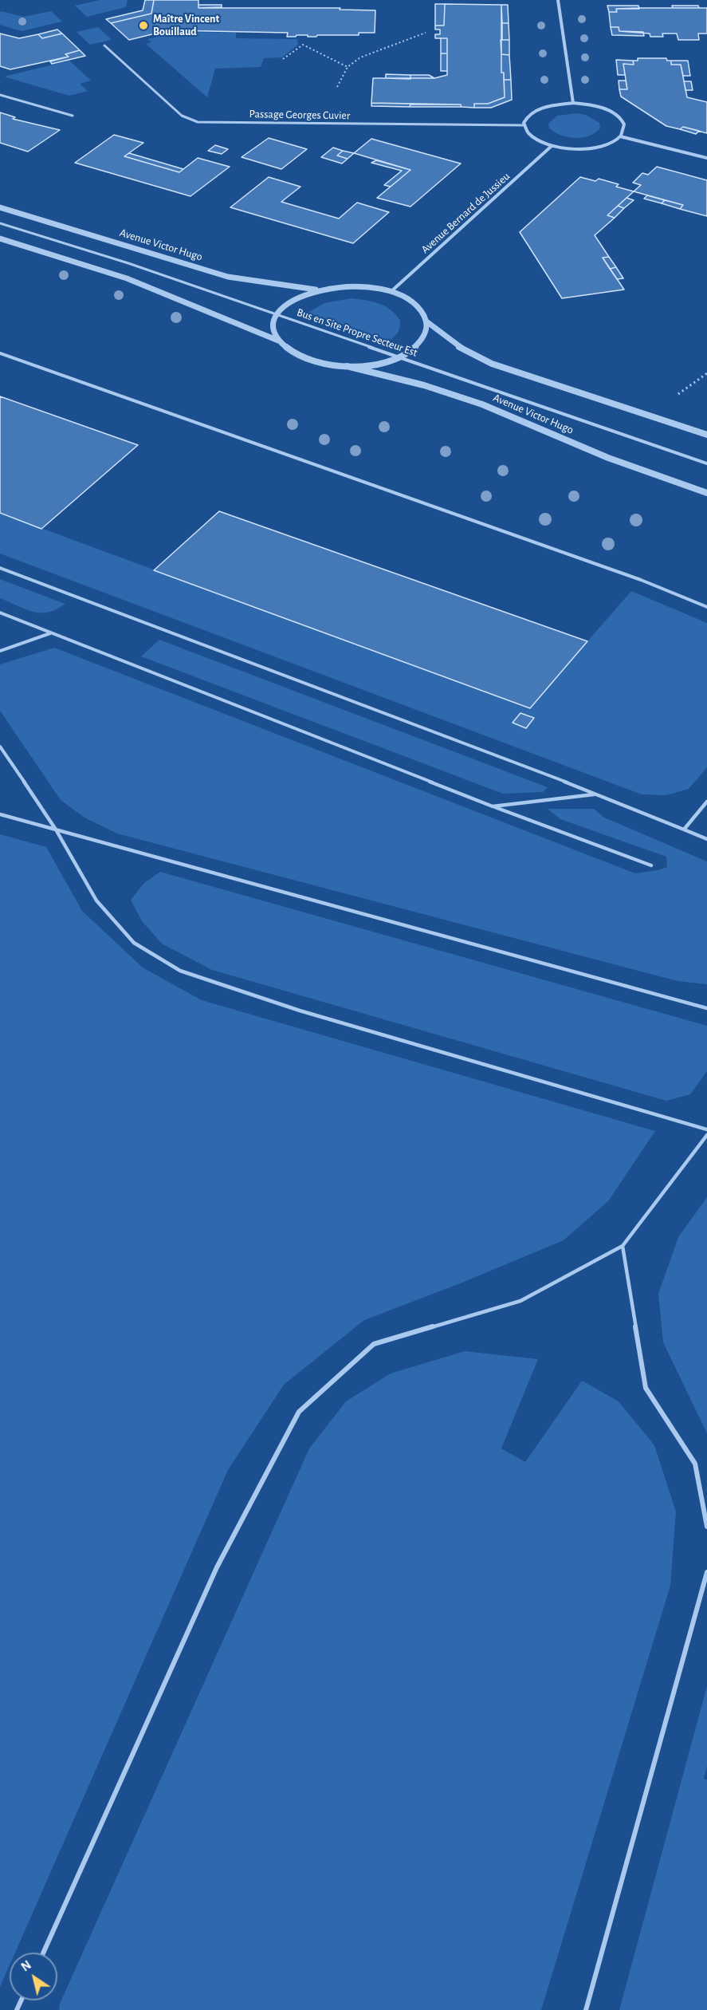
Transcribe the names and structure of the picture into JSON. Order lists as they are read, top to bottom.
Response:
{
  "streets": {
    "street": ["Avenue Bernard de Jussieu", "Avenue Victor Hugo"],
    "lane": ["Passage Georges Cuvier", "Bus en Site Propre Secteur Est"]
  },
  "places": ["Maître Vincent Bouillaud"],
  "north": "top left"
}
